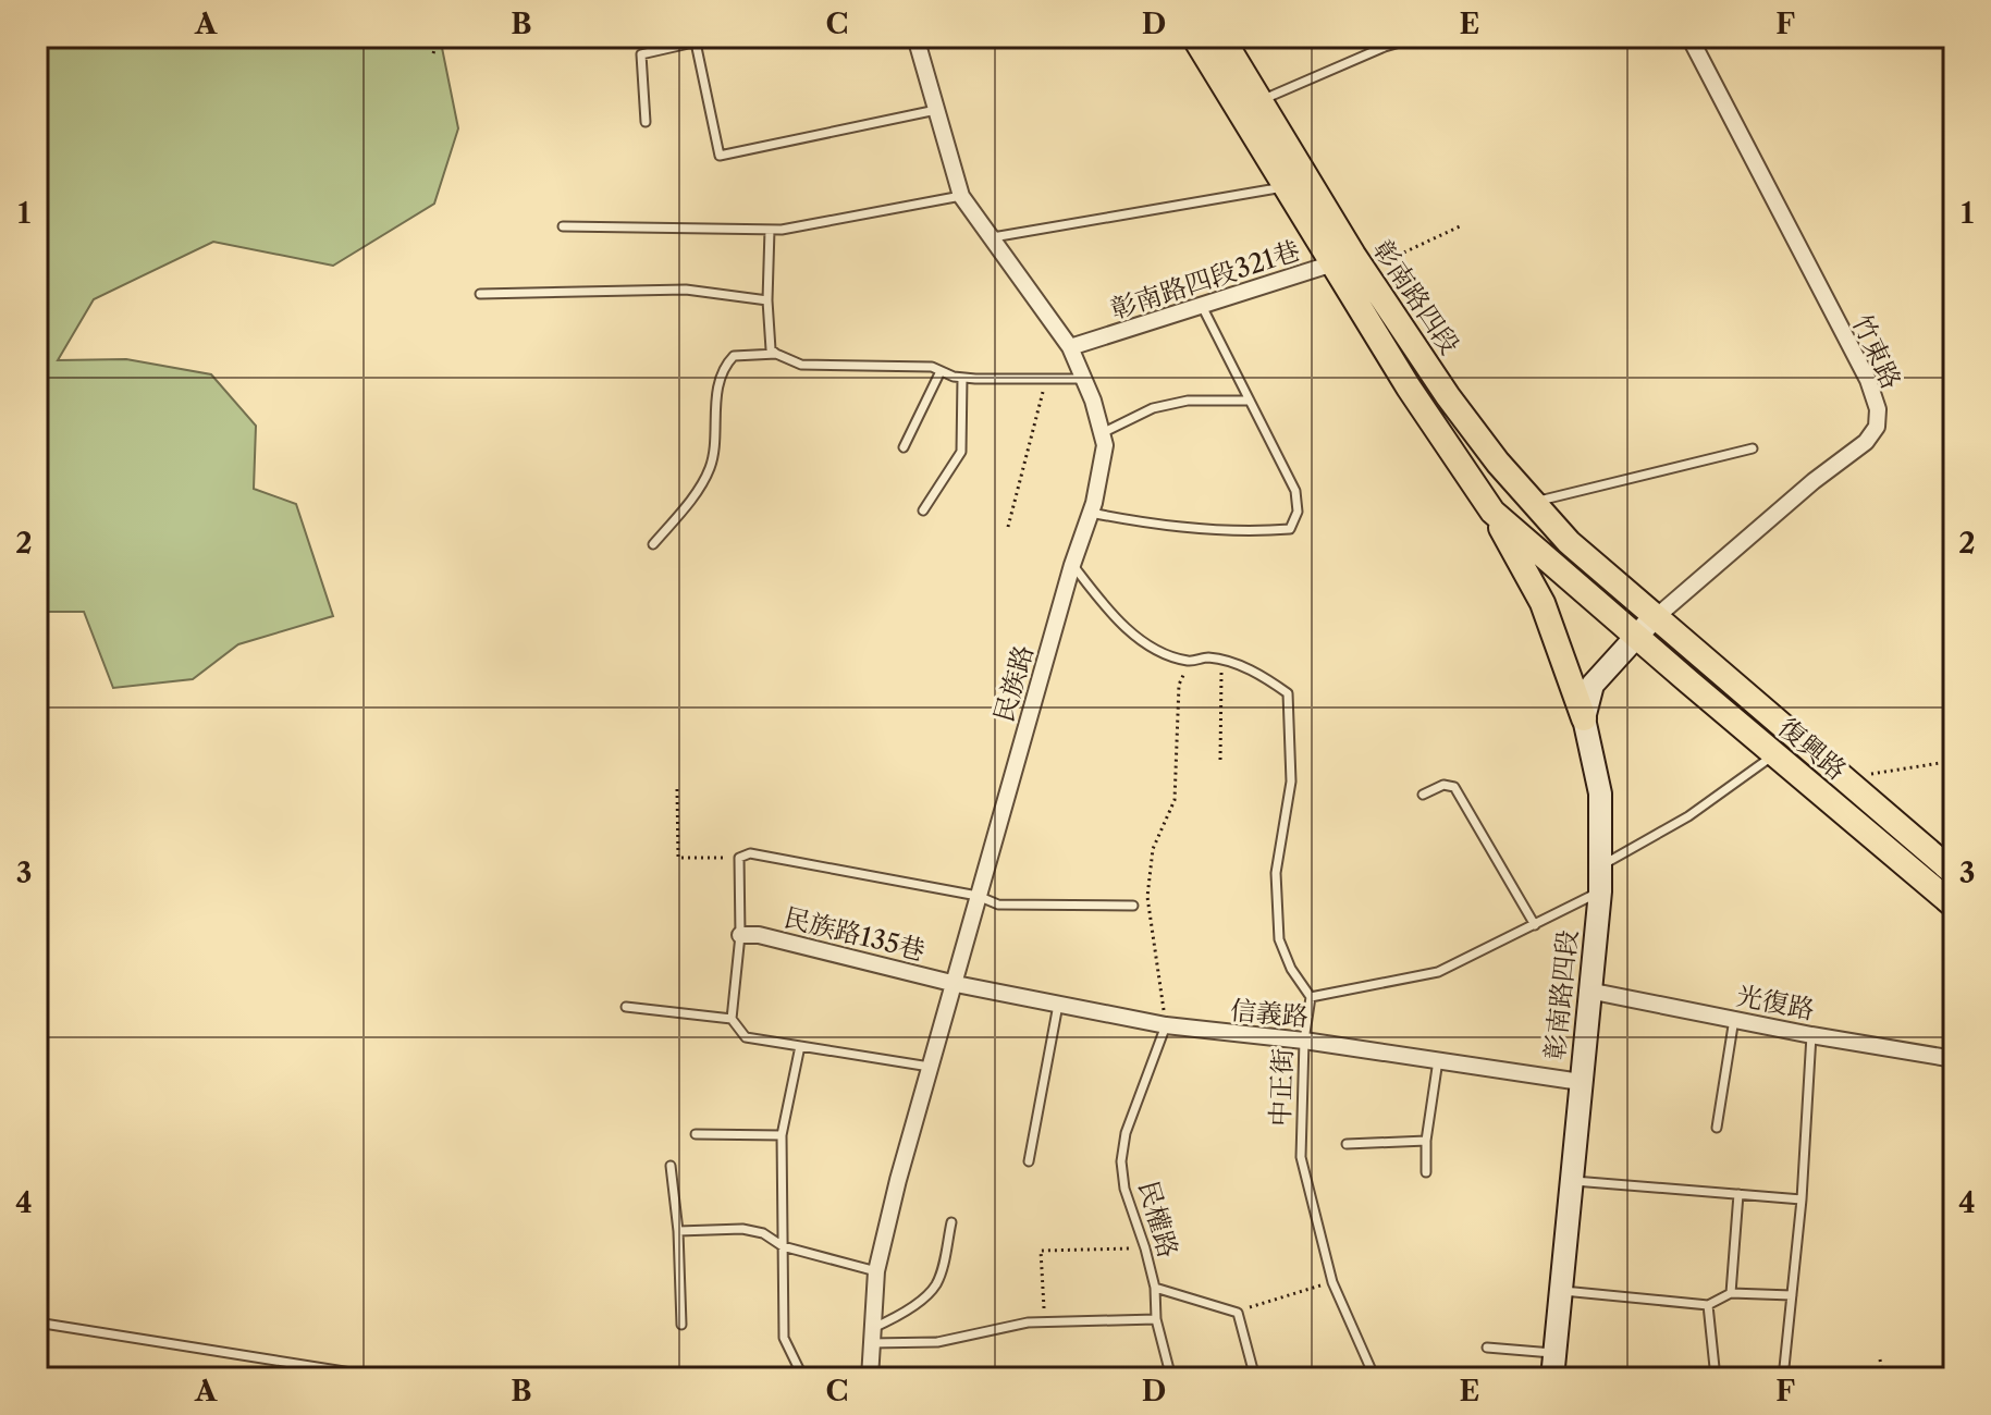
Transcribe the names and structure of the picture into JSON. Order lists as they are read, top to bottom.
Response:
{
  "streets": {
    "main road": ["彰南路四段", "復興路"],
    "street": [
      "彰南路四段321巷",
      "竹東路",
      "民族路",
      "民族路135巷",
      "光復路",
      "信義路"
    ],
    "lane": ["中正街", "民權路"]
  },
  "crossings": [
    ["彰南路四段321巷", "彰南路四段"],
    ["彰南路四段321巷", "民族路"],
    ["彰南路四段", "竹東路"],
    ["彰南路四段", "復興路"],
    ["彰南路四段", "光復路"],
    ["彰南路四段", "信義路"],
    ["竹東路", "復興路"],
    ["民族路", "民族路135巷"],
    ["民族路", "信義路"],
    ["民族路135巷", "信義路"],
    ["信義路", "中正街"],
    ["信義路", "民權路"]
  ],
  "grid": {
    "columns": [
      "A",
      "B",
      "C",
      "D",
      "E",
      "F"
    ],
    "rows": [
      "1",
      "2",
      "3",
      "4"
    ]
  }
}
